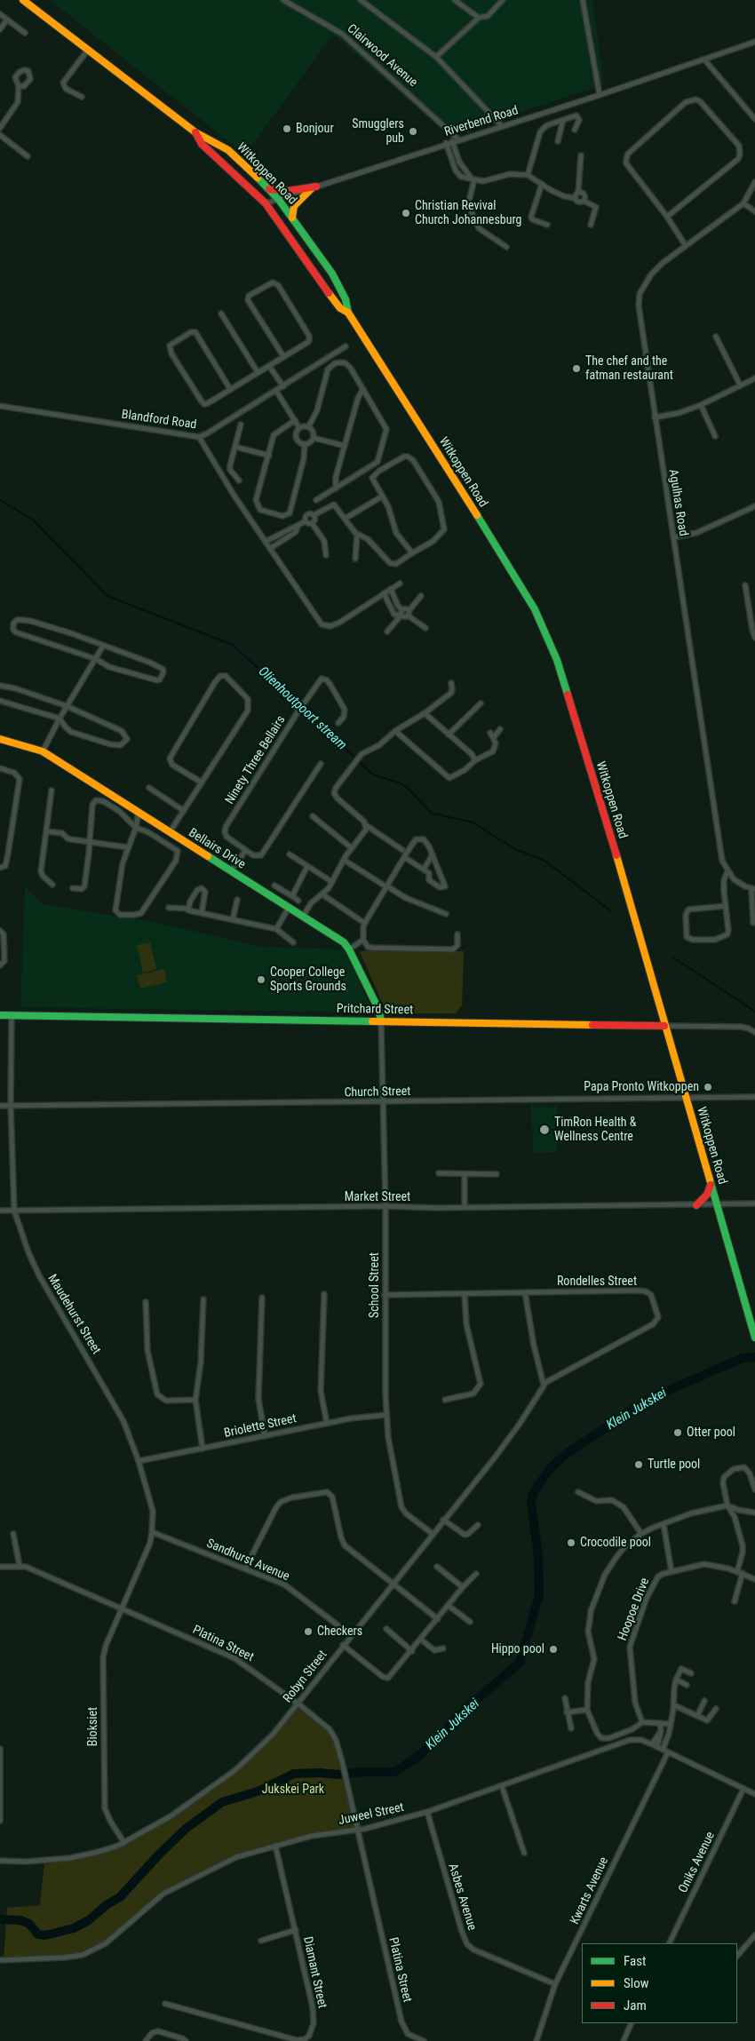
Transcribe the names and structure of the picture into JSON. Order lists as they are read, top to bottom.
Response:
{
  "streets": {
    "main road": ["Witkoppen Road", "Bellairs Drive", "Pritchard Street"],
    "street": [
      "Clairwood Avenue",
      "Riverbend Road",
      "Blandford Road",
      "Agulhas Road",
      "Ninety Three Bellairs",
      "Church Street",
      "Market Street",
      "Rondelles Street",
      "School Street",
      "Maudehurst Street",
      "Briolette Street",
      "Sandhurst Avenue",
      "Hoopoe Drive",
      "Platina Street",
      "Robyn Street",
      "Bioksiet",
      "Juweel Street",
      "Oniks Avenue",
      "Kwarts Avenue",
      "Asbes Avenue",
      "Diamant Street"
    ]
  },
  "crossings": [
    ["Clairwood Avenue", "Riverbend Road"],
    ["Riverbend Road", "Witkoppen Road"],
    ["Witkoppen Road", "Pritchard Street"],
    ["Witkoppen Road", "Church Street"],
    ["Witkoppen Road", "Market Street"],
    ["Bellairs Drive", "Pritchard Street"],
    ["Bellairs Drive", "School Street"],
    ["Pritchard Street", "School Street"],
    ["Pritchard Street", "Maudehurst Street"],
    ["Church Street", "School Street"],
    ["Church Street", "Maudehurst Street"],
    ["Market Street", "School Street"],
    ["Market Street", "Maudehurst Street"],
    ["Rondelles Street", "School Street"],
    ["Rondelles Street", "Robyn Street"],
    ["School Street", "Briolette Street"],
    ["School Street", "Robyn Street"],
    ["Maudehurst Street", "Briolette Street"],
    ["Maudehurst Street", "Sandhurst Avenue"],
    ["Maudehurst Street", "Platina Street"],
    ["Maudehurst Street", "Bioksiet"],
    ["Sandhurst Avenue", "Robyn Street"],
    ["Platina Street", "Robyn Street"],
    ["Platina Street", "Bioksiet"],
    ["Platina Street", "Juweel Street"],
    ["Robyn Street", "Bioksiet"],
    ["Juweel Street", "Oniks Avenue"],
    ["Juweel Street", "Kwarts Avenue"],
    ["Juweel Street", "Asbes Avenue"],
    ["Juweel Street", "Diamant Street"],
    ["Kwarts Avenue", "Asbes Avenue"]
  ],
  "water": ["Olienhoutpoort stream", "Klein Jukskei"],
  "parks": ["Jukskei Park"],
  "places": [
    "Bonjour",
    "Smugglers pub",
    "Christian Revival Church Johannesburg",
    "The chef and the fatman restaurant",
    "Cooper College Sports Grounds",
    "Papa Pronto Witkoppen",
    "TimRon Health & Wellness Centre",
    "Otter pool",
    "Turtle pool",
    "Crocodile pool",
    "Checkers",
    "Hippo pool"
  ],
  "legend": ["Fast", "Slow", "Jam"]
}
